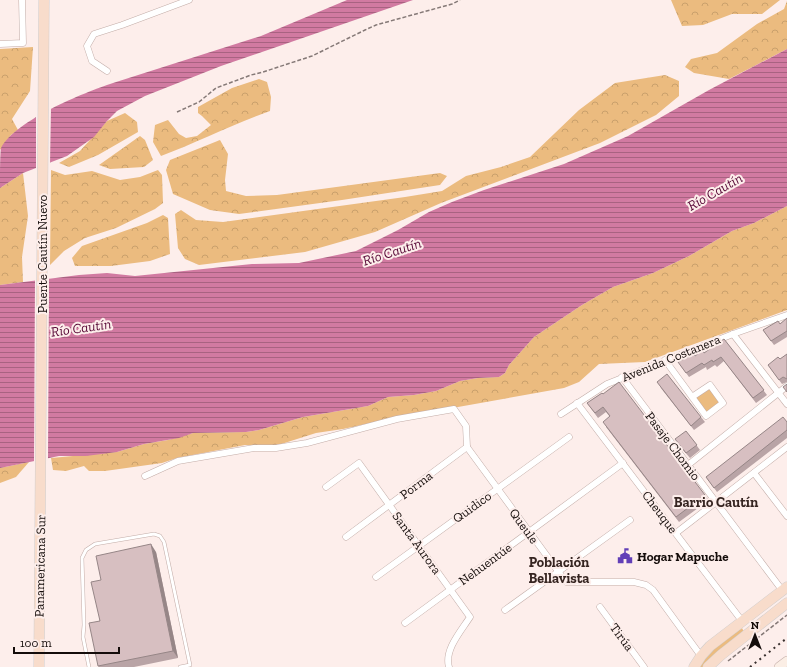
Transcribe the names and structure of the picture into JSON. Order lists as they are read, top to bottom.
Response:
{
  "streets": {
    "main road": ["Puente Cautín Nuevo", "Panamericana Sur"],
    "street": [
      "Avenida Costanera",
      "Pasaje Chomio",
      "Porma",
      "Quidico",
      "Cheuque",
      "Queule",
      "Santa Aurora",
      "Nehuentúe",
      "Tirúa"
    ]
  },
  "crossings": [
    ["Puente Cautín Nuevo", "Panamericana Sur"],
    ["Avenida Costanera", "Pasaje Chomio"],
    ["Avenida Costanera", "Cheuque"],
    ["Porma", "Queule"],
    ["Porma", "Santa Aurora"],
    ["Quidico", "Queule"],
    ["Quidico", "Santa Aurora"],
    ["Cheuque", "Nehuentúe"],
    ["Queule", "Nehuentúe"],
    ["Santa Aurora", "Nehuentúe"]
  ],
  "districts": ["Barrio Cautín", "Población Bellavista"],
  "water": ["Río Cautín"],
  "places": {
    "public building": ["Hogar Mapuche"]
  },
  "scale_bar": "100 m",
  "north": "top"
}
